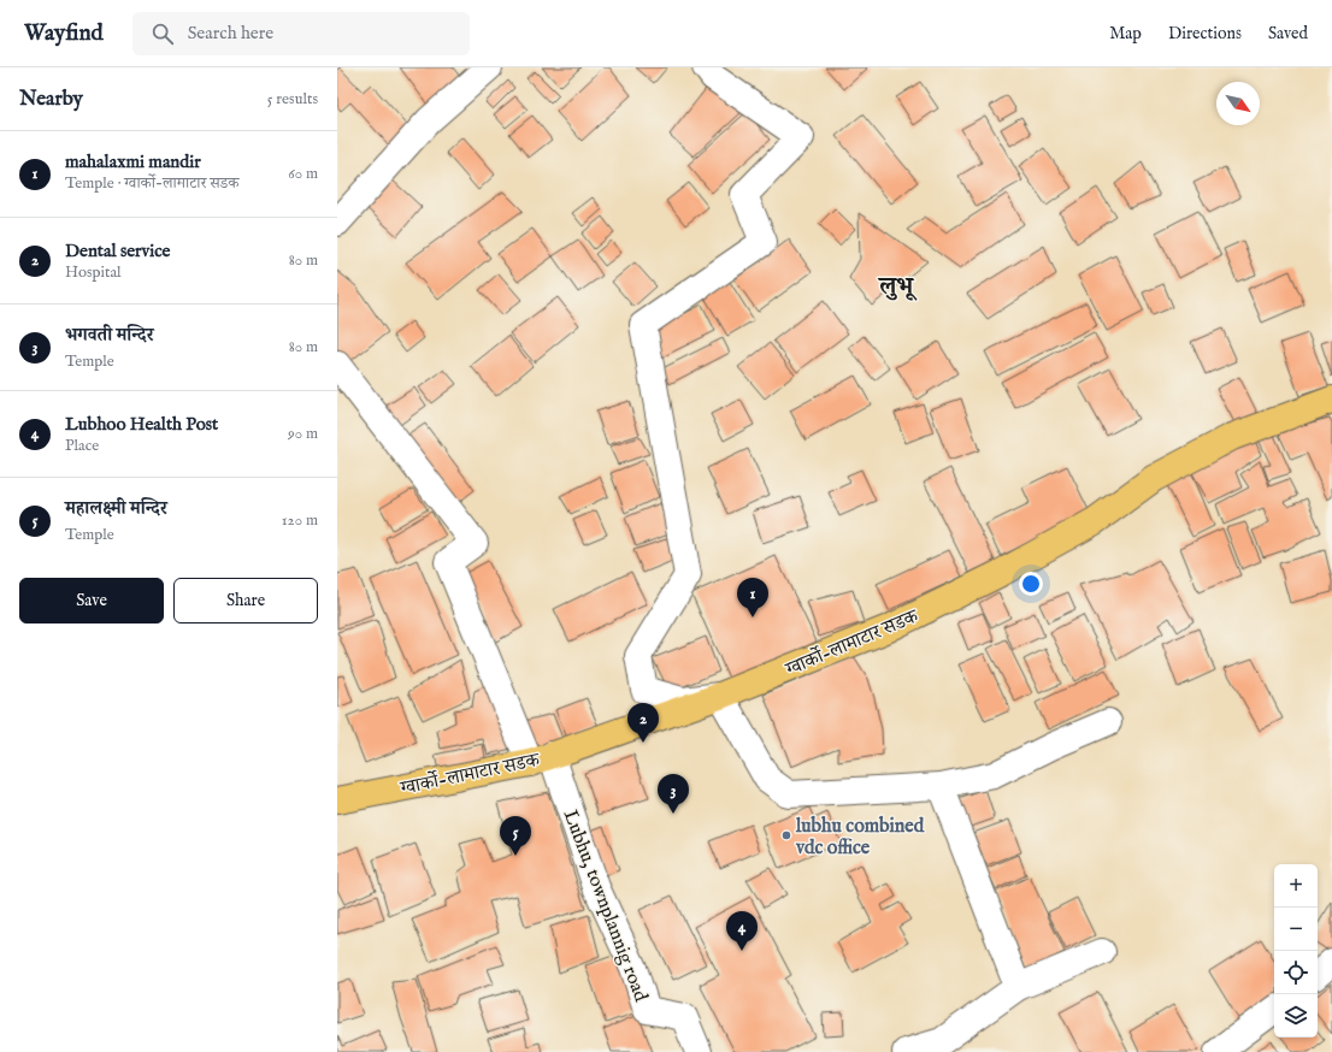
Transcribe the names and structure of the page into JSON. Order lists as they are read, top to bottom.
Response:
{
  "streets": {
    "main road": ["ग्वार्को-लामाटार सडक"],
    "street": ["Lubhu, townplannig road"]
  },
  "crossings": [
    ["ग्वार्को-लामाटार सडक", "Lubhu, townplannig road"]
  ],
  "districts": ["लुभू"],
  "places": ["lubhu combined vdc office"],
  "north": "bottom right",
  "page": {
    "header": "Wayfind",
    "search": "Search here",
    "nav": ["Map", "Directions", "Saved"],
    "heading": ["Nearby", "5 results"],
    "list": [
      {
        "mark": "1",
        "name": "mahalaxmi mandir",
        "note": "Temple · ग्वार्को-लामाटार सडक",
        "value": "60 m"
      },
      {
        "mark": "2",
        "name": "Dental service",
        "note": "Hospital",
        "value": "80 m"
      },
      {
        "mark": "3",
        "name": "भगवती मन्दिर",
        "note": "Temple",
        "value": "80 m"
      },
      {
        "mark": "4",
        "name": "Lubhoo Health Post",
        "note": "Place",
        "value": "90 m"
      },
      {
        "mark": "5",
        "name": "महालक्ष्मी मन्दिर",
        "note": "Temple",
        "value": "120 m"
      }
    ],
    "buttons": ["Save", "Share"],
    "pins": [
      "1",
      "2",
      "3",
      "5",
      "4"
    ],
    "map_buttons": ["+", "−"]
  }
}
